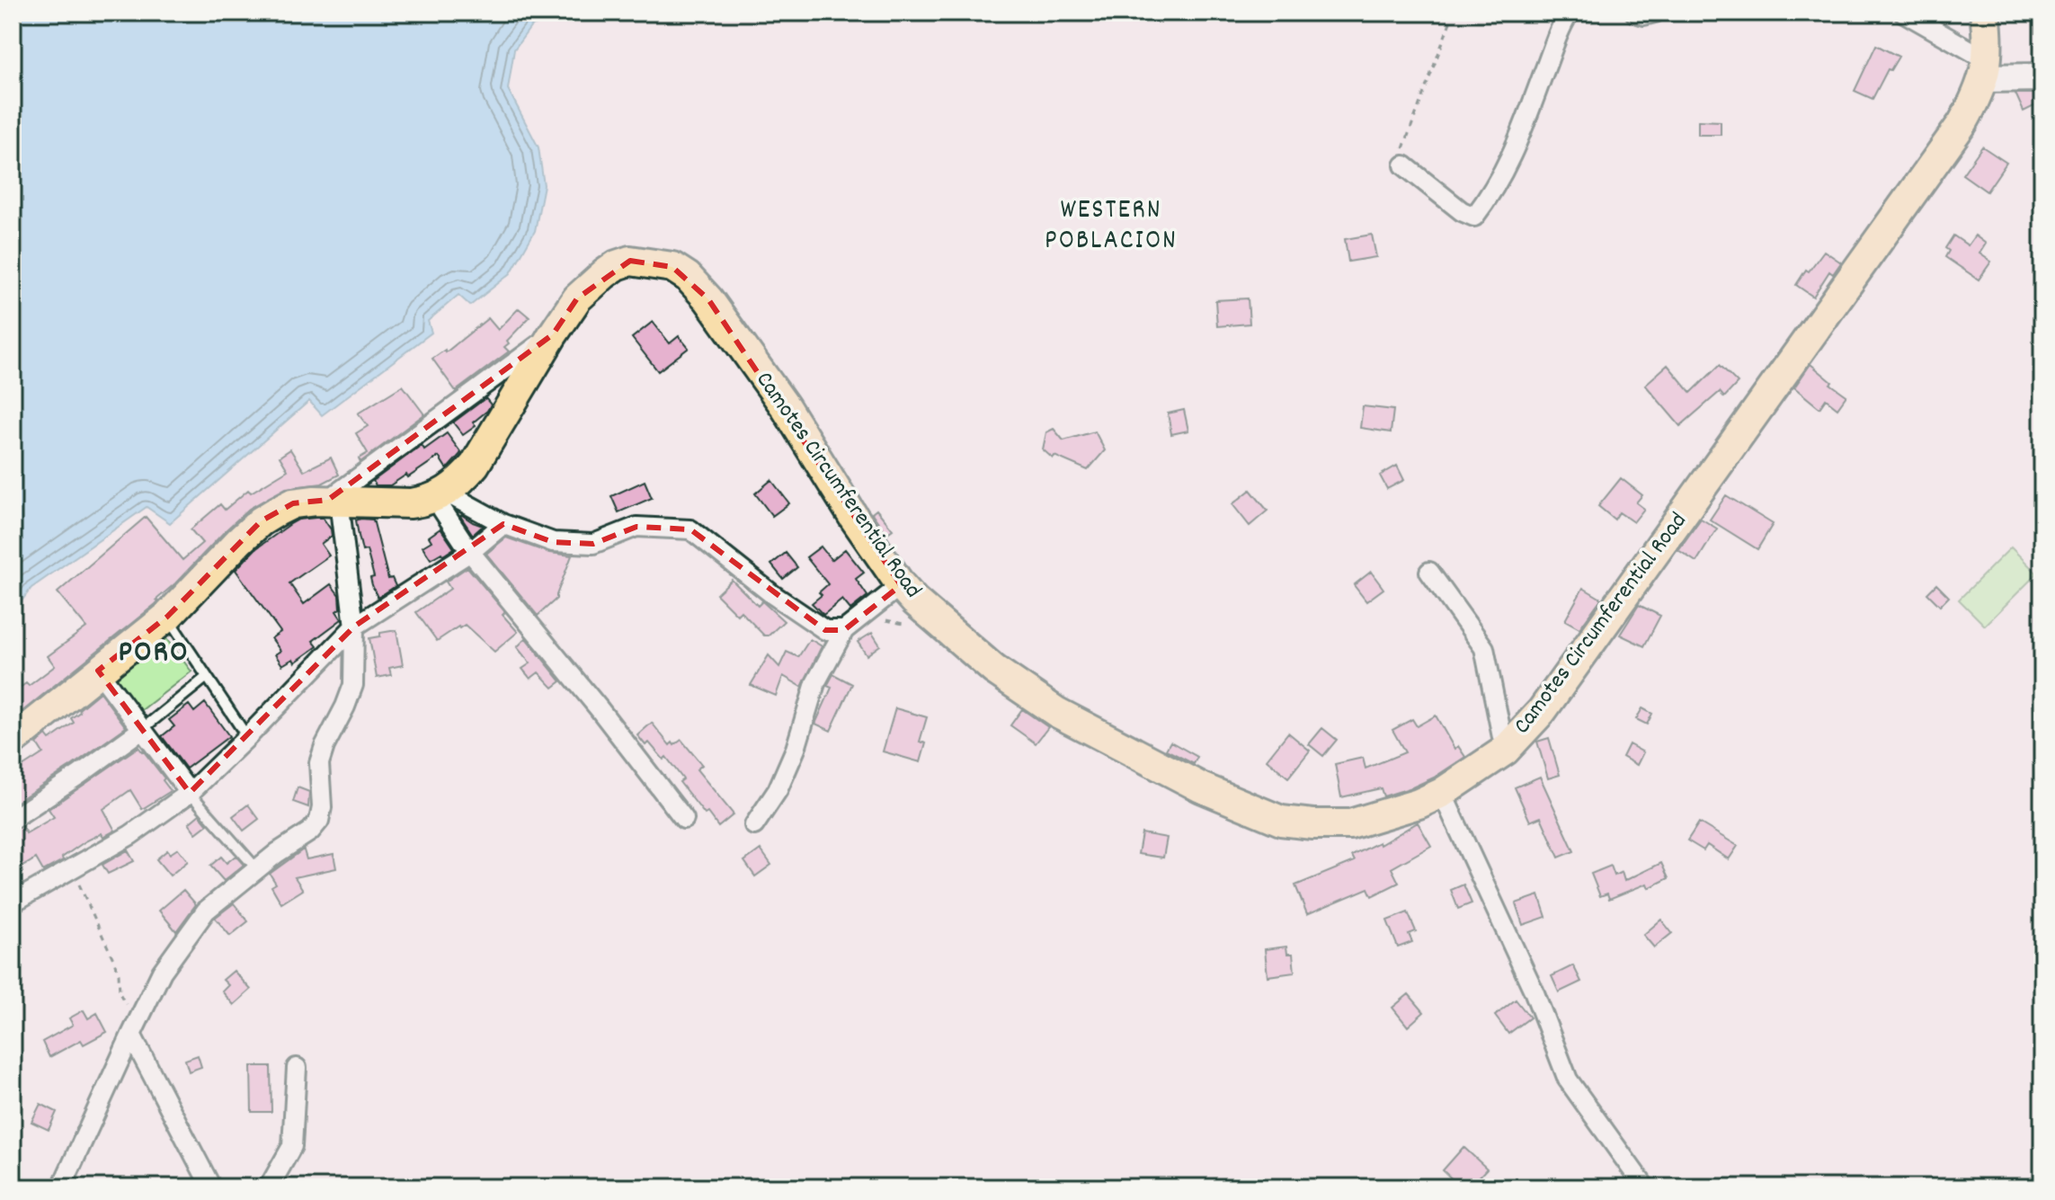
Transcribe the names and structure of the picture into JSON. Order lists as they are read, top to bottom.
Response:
{
  "streets": {
    "main road": ["Camotes Circumferential Road"]
  },
  "districts": ["WESTERN POBLACION", "PORO"]
}
